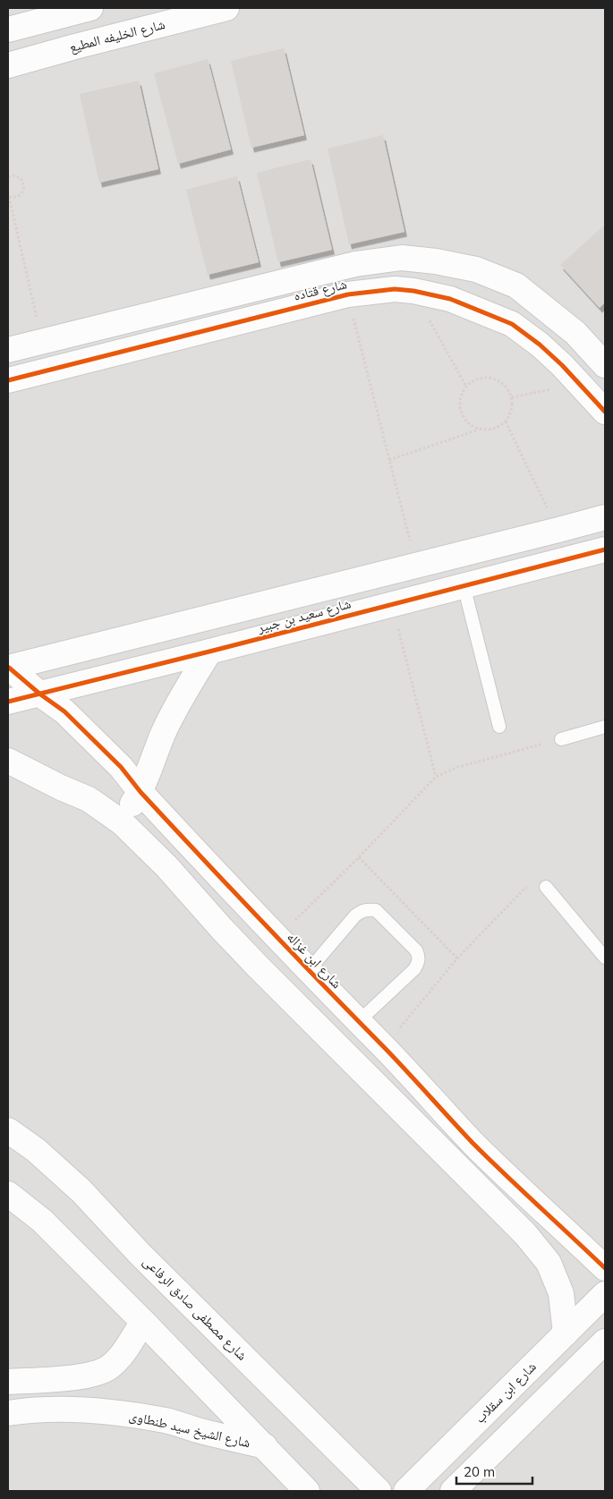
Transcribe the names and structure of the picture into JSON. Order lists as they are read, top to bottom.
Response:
{
  "streets": {
    "street": [
      "شارع الخليفه المطيع",
      "شارع قتاده",
      "شارع سعيد بن جبير",
      "شارع ابن غزاله",
      "شارع مصطفى صادق الرفاعى",
      "شارع ابن سقلاب",
      "شارع الشيخ سيد طنطاوى"
    ]
  },
  "crossings": [
    ["شارع سعيد بن جبير", "شارع ابن غزاله"]
  ],
  "scale_bar": "20 m"
}
